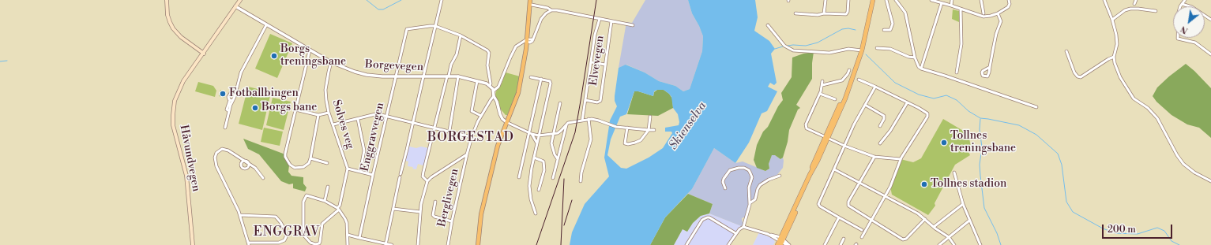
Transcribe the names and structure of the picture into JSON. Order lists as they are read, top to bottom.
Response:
{
  "streets": {
    "main road": ["Håvundvegen"],
    "street": [
      "Elvevegen",
      "Borgevegen",
      "Solves veg",
      "Enggravvegen",
      "Berglivegen"
    ]
  },
  "crossings": [
    ["Borgevegen", "Solves veg"],
    ["Borgevegen", "Enggravvegen"],
    ["Borgevegen", "Håvundvegen"]
  ],
  "districts": ["BORGESTAD", "ENGGRAV"],
  "water": ["Skienselva"],
  "places": [
    "Borgs treningsbane",
    "Fotballbingen",
    "Borgs bane",
    "Tollnes treningsbane",
    "Tollnes stadion"
  ],
  "scale_bar": "200 m",
  "north": "bottom left"
}
